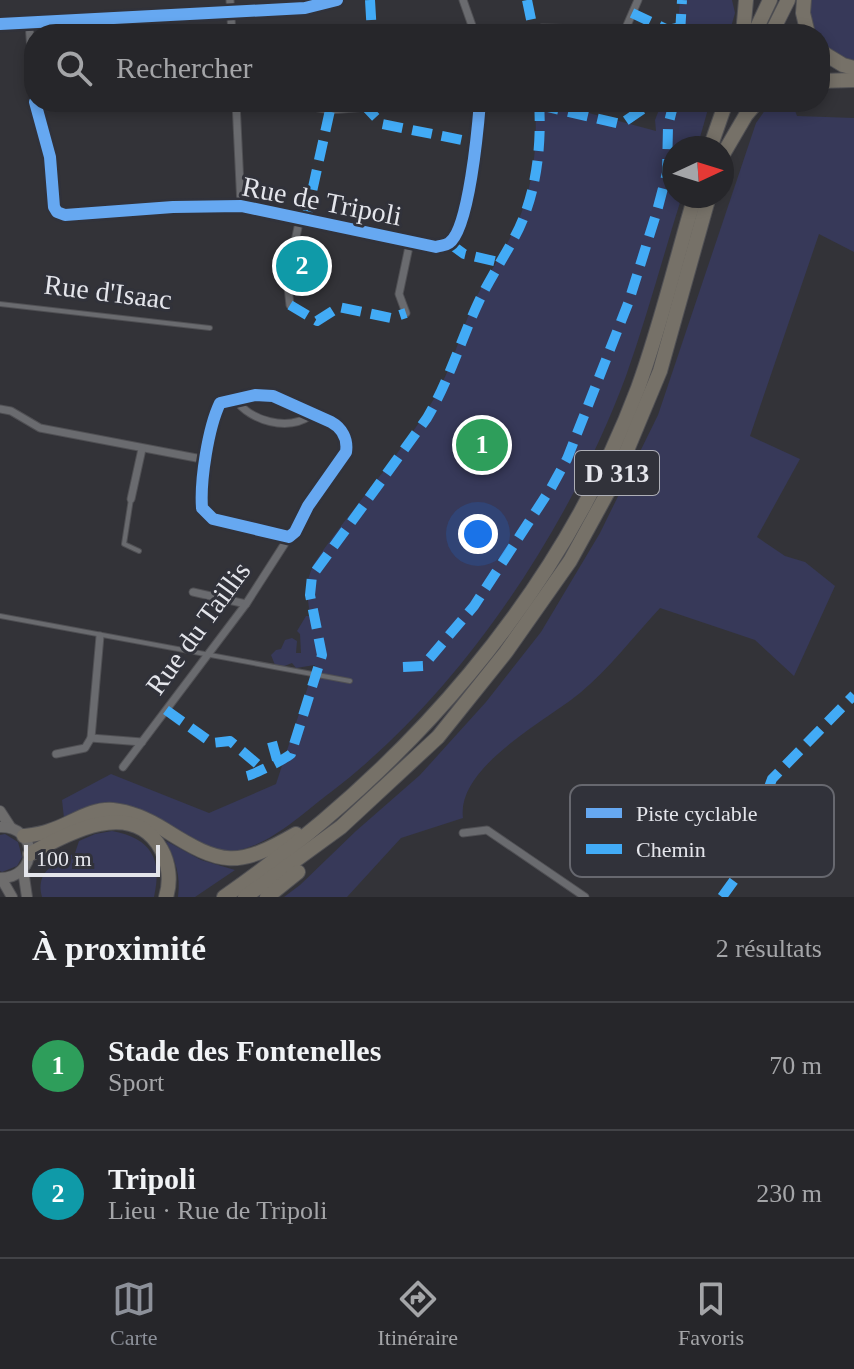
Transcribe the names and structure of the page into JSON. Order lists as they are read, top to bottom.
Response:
{
  "streets": {
    "highway": ["D 313"],
    "street": ["Rue de Tripoli", "Rue du Taillis"],
    "lane": ["Rue d'Isaac"]
  },
  "legend": ["Piste cyclable", "Chemin"],
  "scale_bar": "100 m",
  "north": "right",
  "page": {
    "search": "Rechercher",
    "pins": ["2", "1"],
    "scale": "100 m",
    "heading": ["À proximité", "2 résultats"],
    "list": [
      {
        "mark": "1",
        "name": "Stade des Fontenelles",
        "note": "Sport",
        "value": "70 m"
      },
      {
        "mark": "2",
        "name": "Tripoli",
        "note": "Lieu · Rue de Tripoli",
        "value": "230 m"
      }
    ],
    "nav": ["Carte", "Itinéraire", "Favoris"]
  }
}
